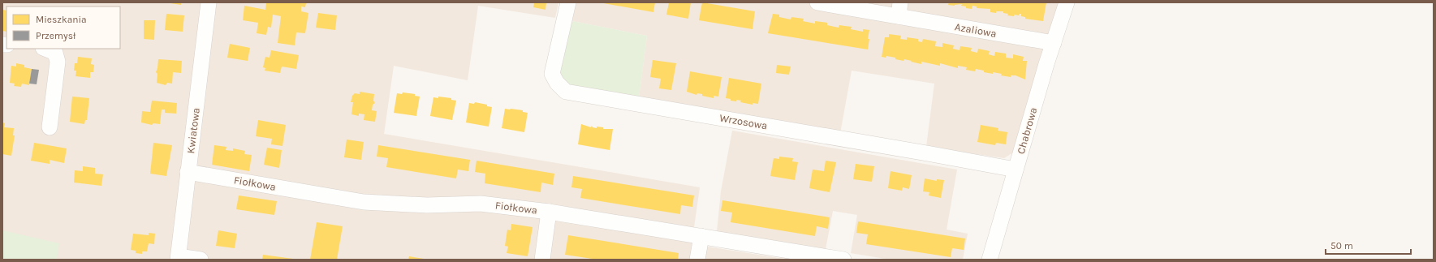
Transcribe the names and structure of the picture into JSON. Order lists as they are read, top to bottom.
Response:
{
  "streets": {
    "street": [
      "Azaliowa",
      "Wrzosowa",
      "Kwiatowa",
      "Chabrowa",
      "Fiołkowa"
    ]
  },
  "crossings": [
    ["Azaliowa", "Chabrowa"],
    ["Wrzosowa", "Chabrowa"],
    ["Kwiatowa", "Fiołkowa"]
  ],
  "legend": ["Mieszkania", "Przemysł"],
  "scale_bar": "50 m"
}
